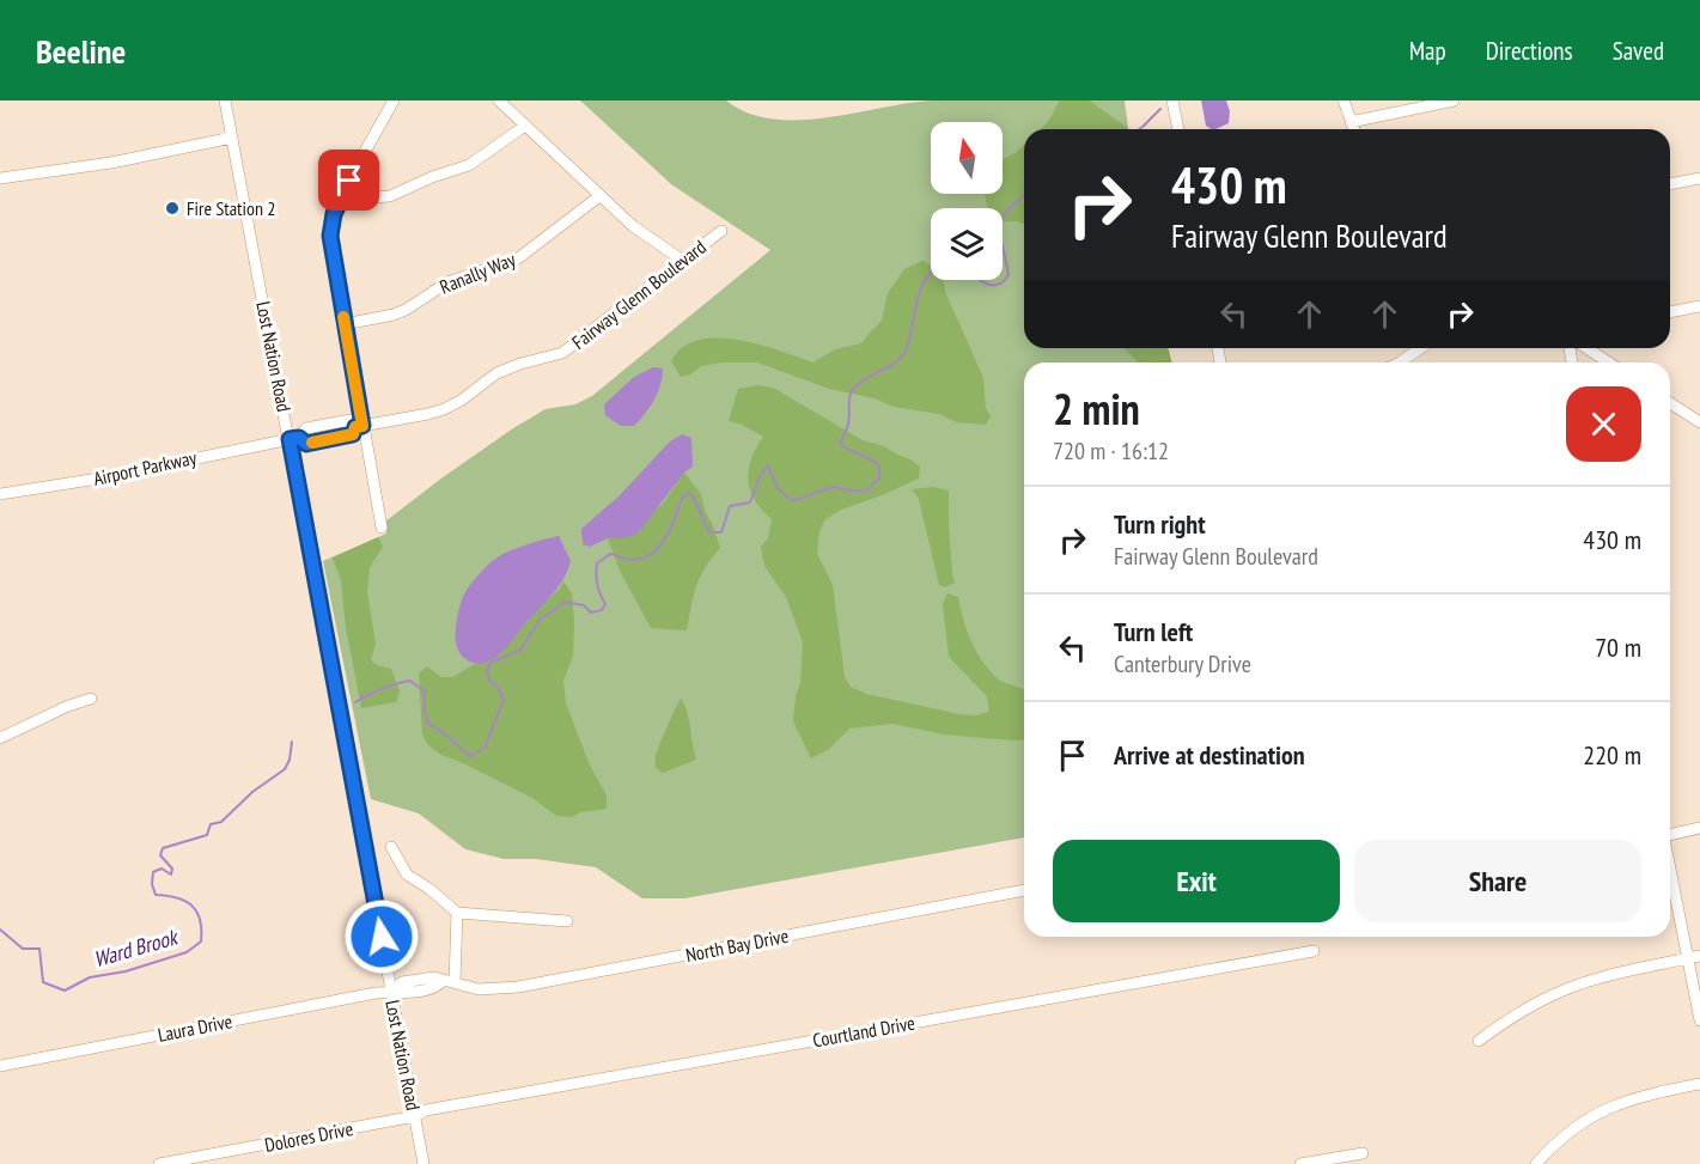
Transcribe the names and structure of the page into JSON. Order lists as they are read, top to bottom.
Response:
{
  "streets": {
    "street": [
      "Ranally Way",
      "Fairway Glenn Boulevard",
      "Lost Nation Road",
      "Airport Parkway",
      "North Bay Drive",
      "Laura Drive",
      "Courtland Drive",
      "Dolores Drive"
    ]
  },
  "crossings": [
    ["Fairway Glenn Boulevard", "Lost Nation Road"],
    ["Fairway Glenn Boulevard", "Airport Parkway"],
    ["Lost Nation Road", "Airport Parkway"],
    ["Lost Nation Road", "North Bay Drive"],
    ["Lost Nation Road", "Laura Drive"],
    ["Lost Nation Road", "Courtland Drive"],
    ["Lost Nation Road", "Dolores Drive"],
    ["North Bay Drive", "Laura Drive"],
    ["Courtland Drive", "Dolores Drive"]
  ],
  "water": ["Ward Brook"],
  "places": ["Fire Station 2"],
  "north": "top",
  "page": {
    "header": "Beeline",
    "nav": ["Map", "Directions", "Saved"],
    "turn": ["430 m", "Fairway Glenn Boulevard"],
    "heading": ["2 min", "720 m · 16:12"],
    "list": [
      {
        "name": "Turn right",
        "note": "Fairway Glenn Boulevard",
        "value": "430 m"
      },
      {
        "name": "Turn left",
        "note": "Canterbury Drive",
        "value": "70 m"
      },
      {
        "name": "Arrive at destination",
        "value": "220 m"
      }
    ],
    "buttons": ["Exit", "Share"]
  }
}
